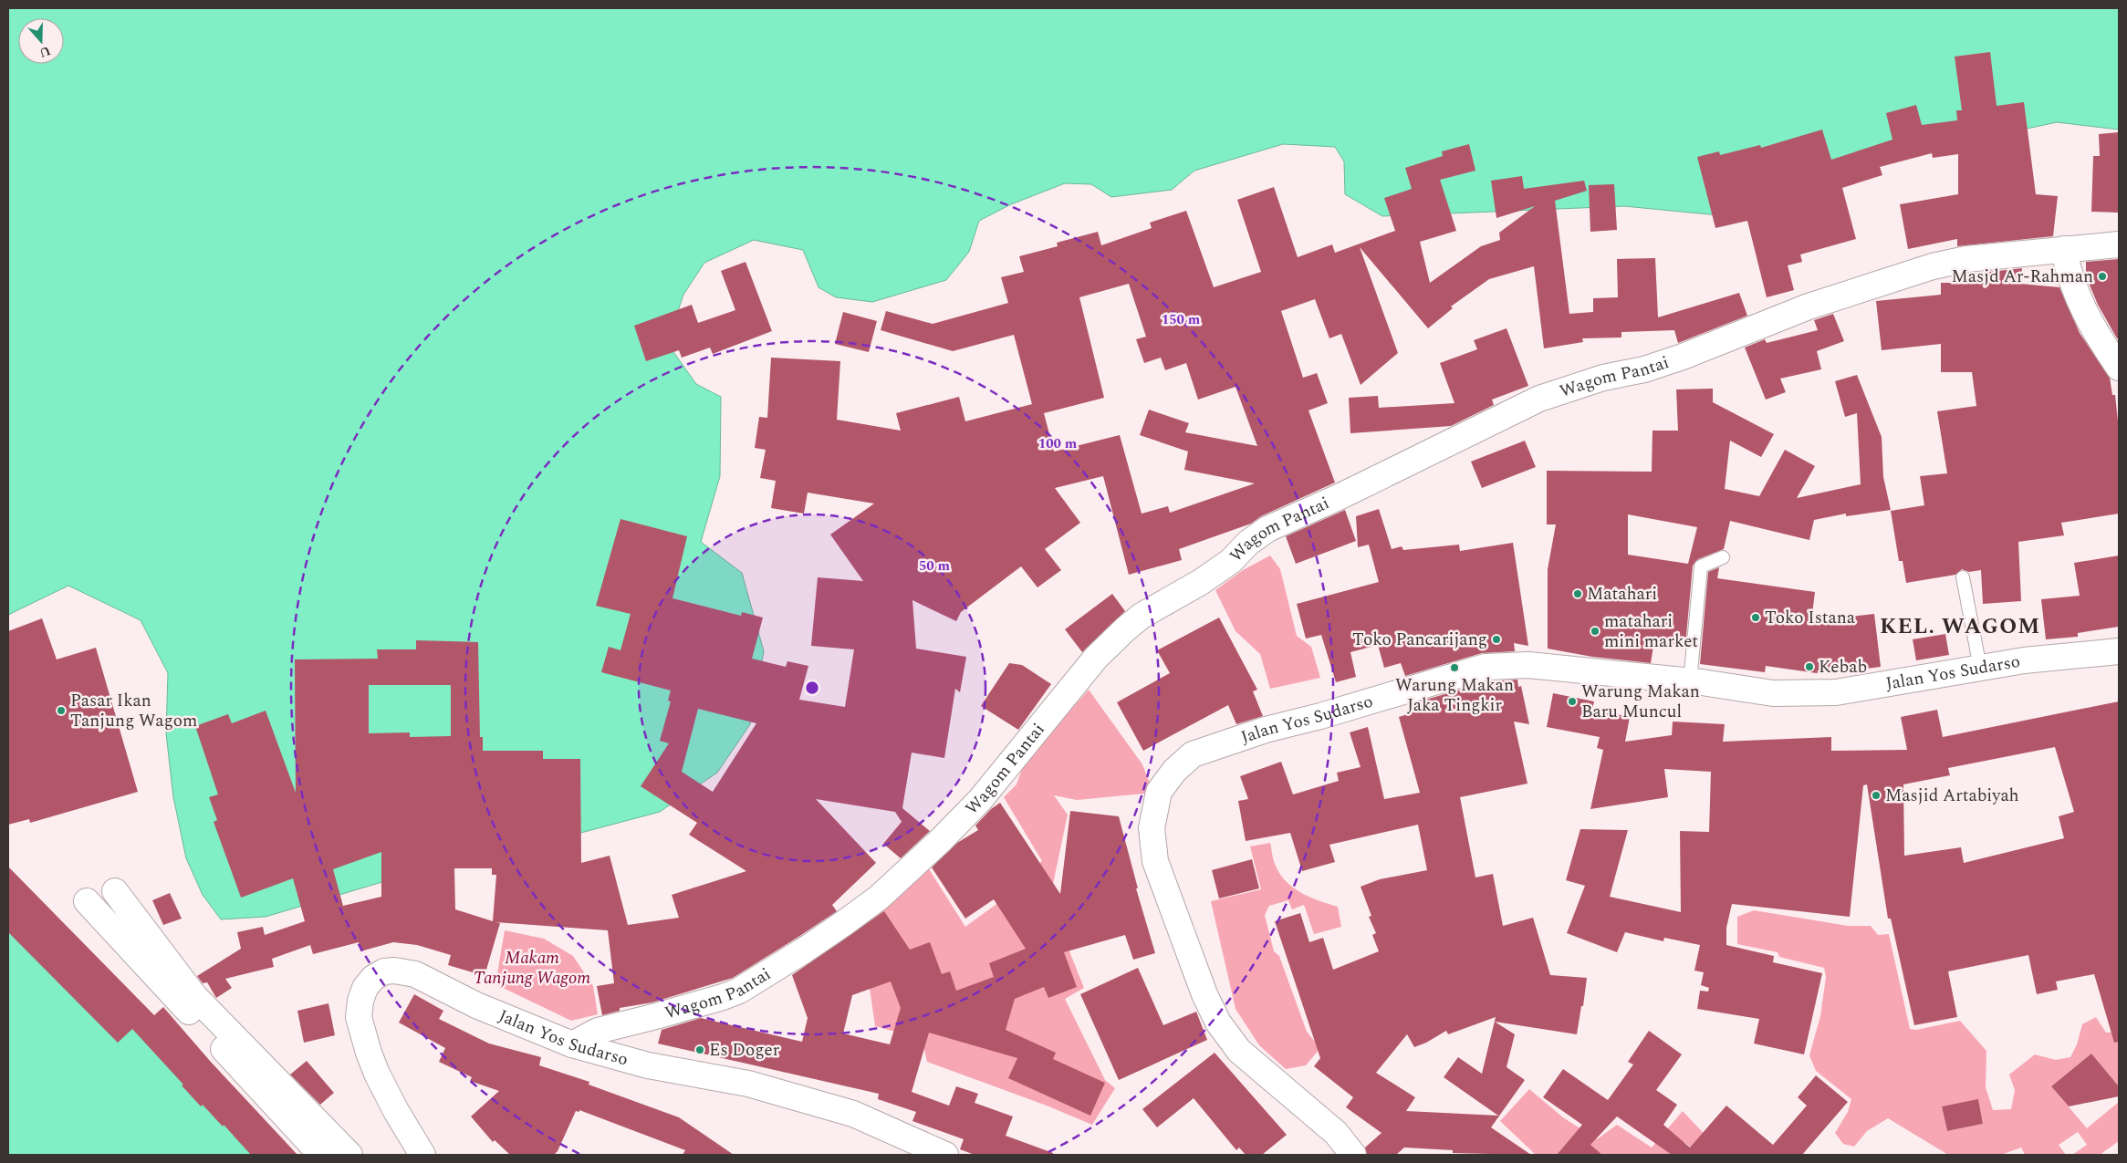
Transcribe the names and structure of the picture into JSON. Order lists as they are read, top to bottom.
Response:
{
  "streets": {
    "street": ["Wagom Pantai", "Jalan Yos Sudarso"]
  },
  "crossings": [
    ["Wagom Pantai", "Jalan Yos Sudarso"]
  ],
  "districts": ["KEL. WAGOM"],
  "parks": ["Makam Tanjung Wagom"],
  "places": [
    "Masjd Ar-Rahman",
    "Matahari",
    "Toko Istana",
    "matahari mini market",
    "Toko Pancarijang",
    "Kebab",
    "Warung Makan Jaka Tingkir",
    "Warung Makan Baru Muncul",
    "Pasar Ikan Tanjung Wagom",
    "Masjid Artabiyah",
    "Es Doger"
  ],
  "north": "bottom",
  "rings": ["150 m", "100 m", "50 m"]
}
